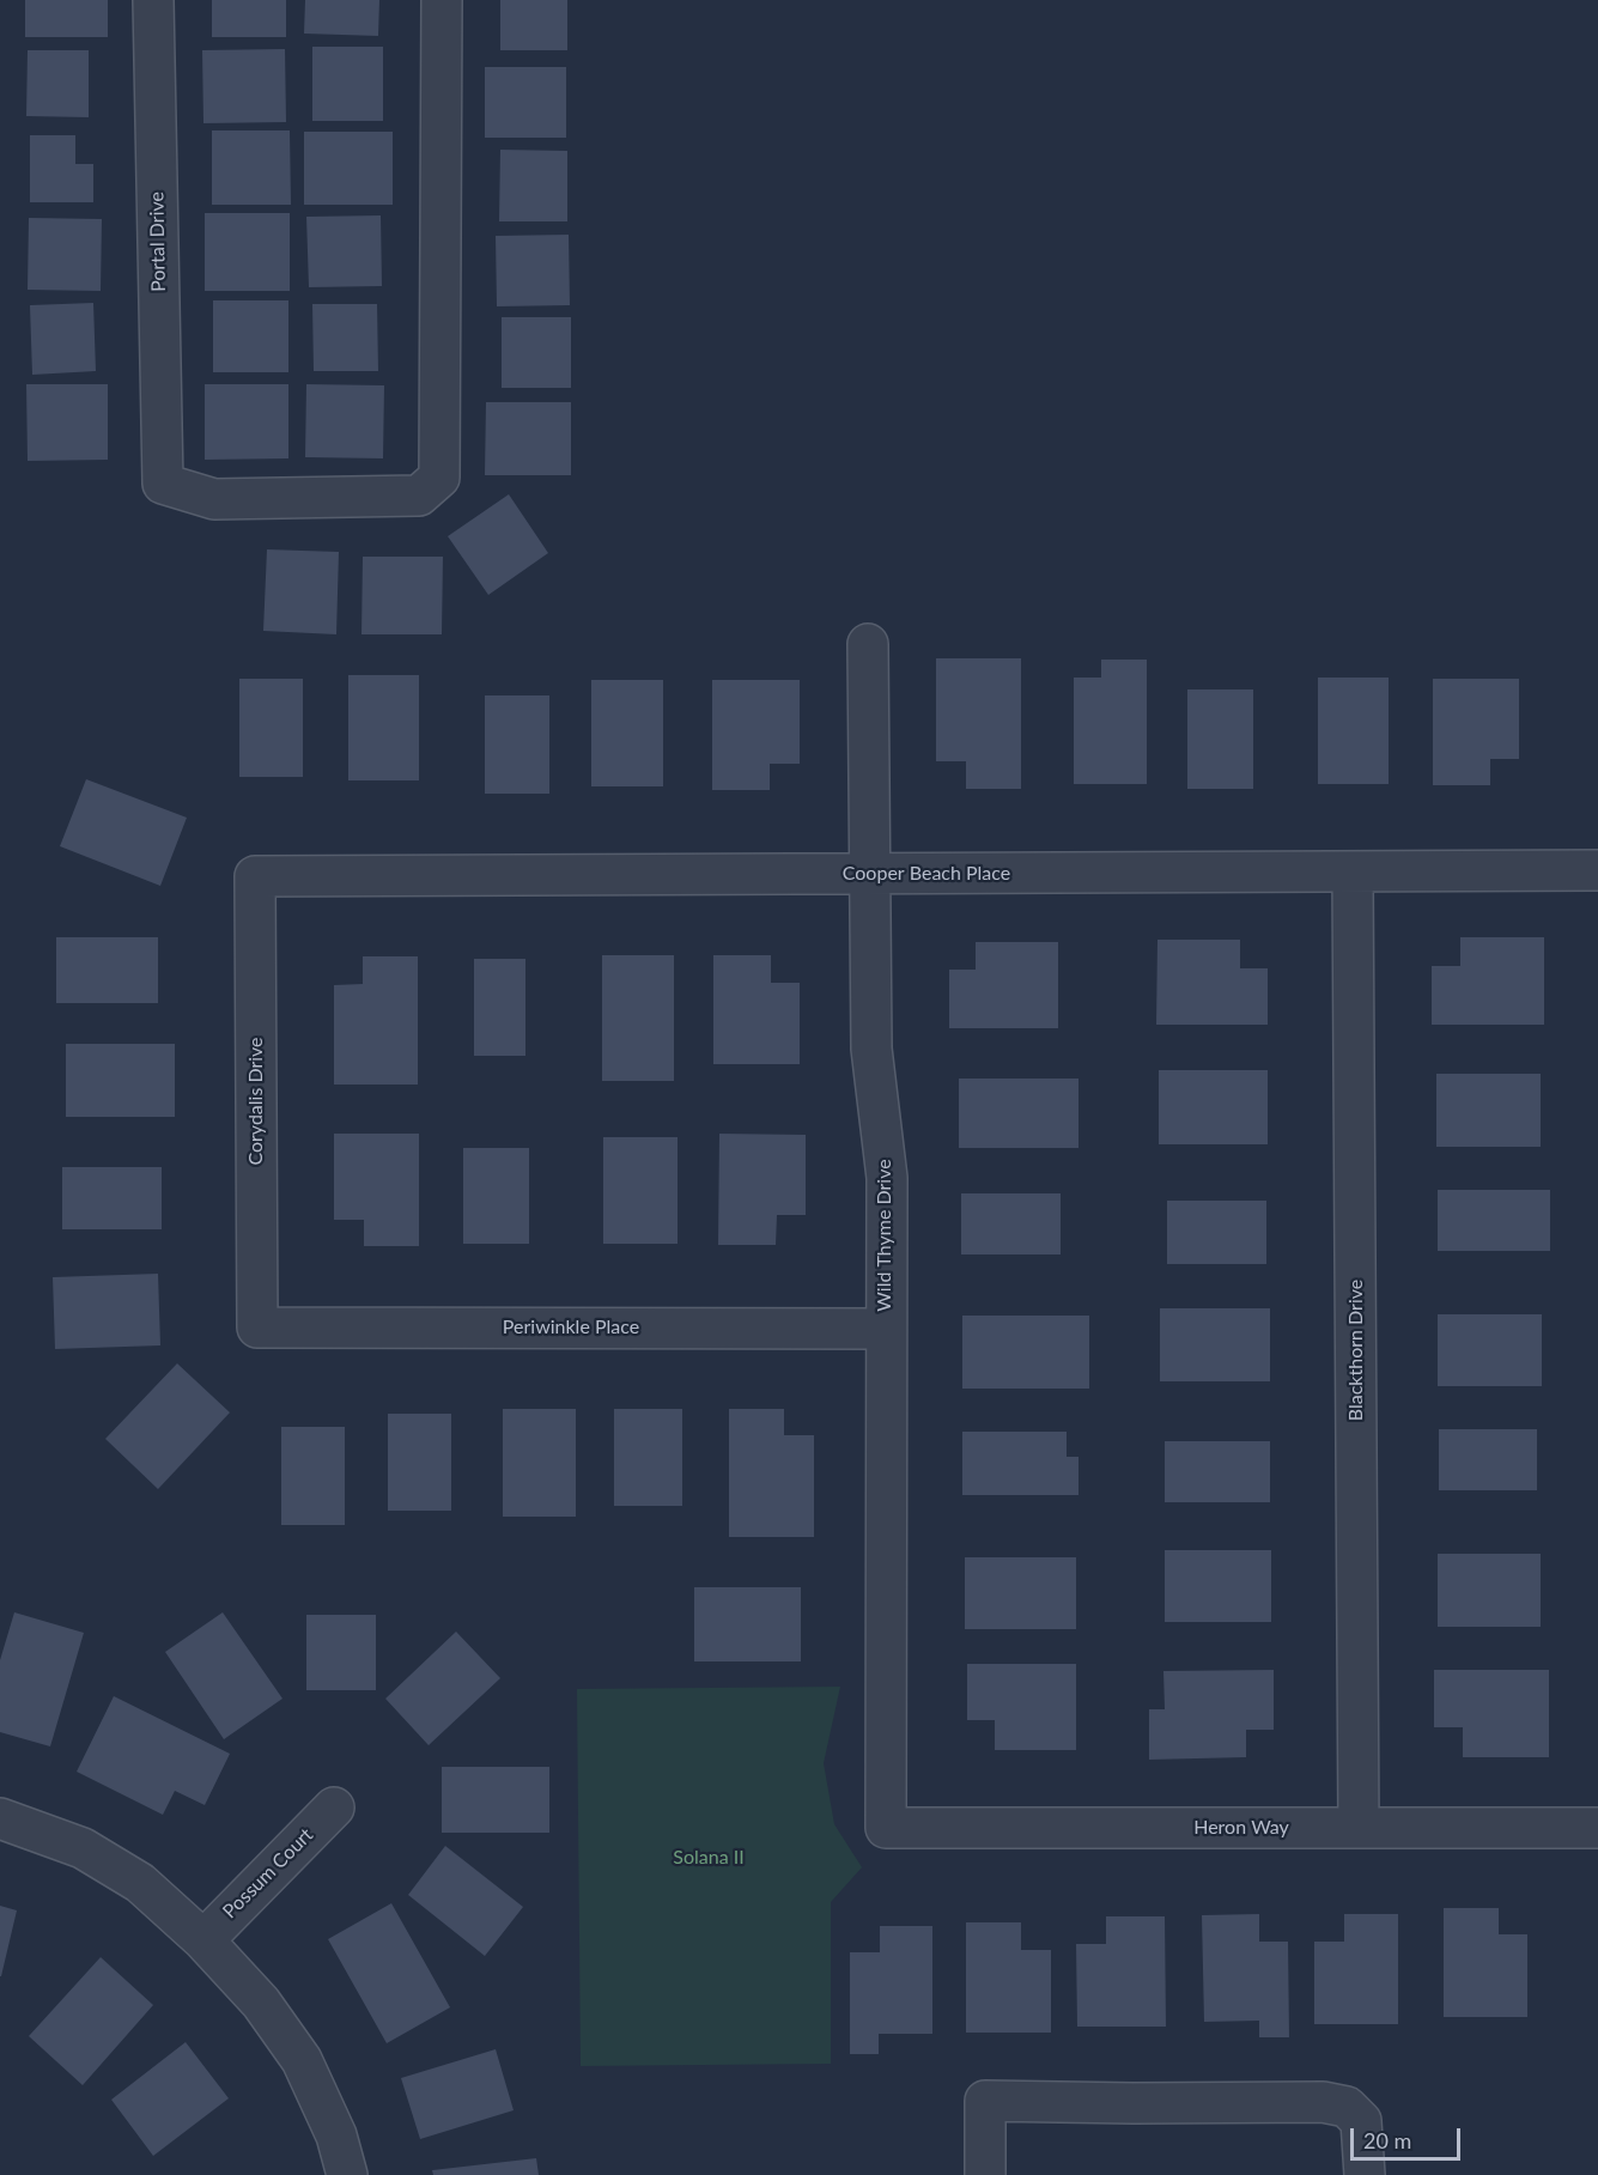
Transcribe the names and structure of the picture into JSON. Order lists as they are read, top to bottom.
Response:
{
  "streets": {
    "street": [
      "Portal Drive",
      "Cooper Beach Place",
      "Corydalis Drive",
      "Wild Thyme Drive",
      "Periwinkle Place",
      "Blackthorn Drive",
      "Heron Way",
      "Possum Court"
    ]
  },
  "crossings": [
    ["Cooper Beach Place", "Corydalis Drive"],
    ["Cooper Beach Place", "Wild Thyme Drive"],
    ["Cooper Beach Place", "Blackthorn Drive"],
    ["Corydalis Drive", "Periwinkle Place"],
    ["Wild Thyme Drive", "Periwinkle Place"],
    ["Wild Thyme Drive", "Heron Way"],
    ["Blackthorn Drive", "Heron Way"]
  ],
  "parks": ["Solana II"],
  "scale_bar": "20 m"
}
